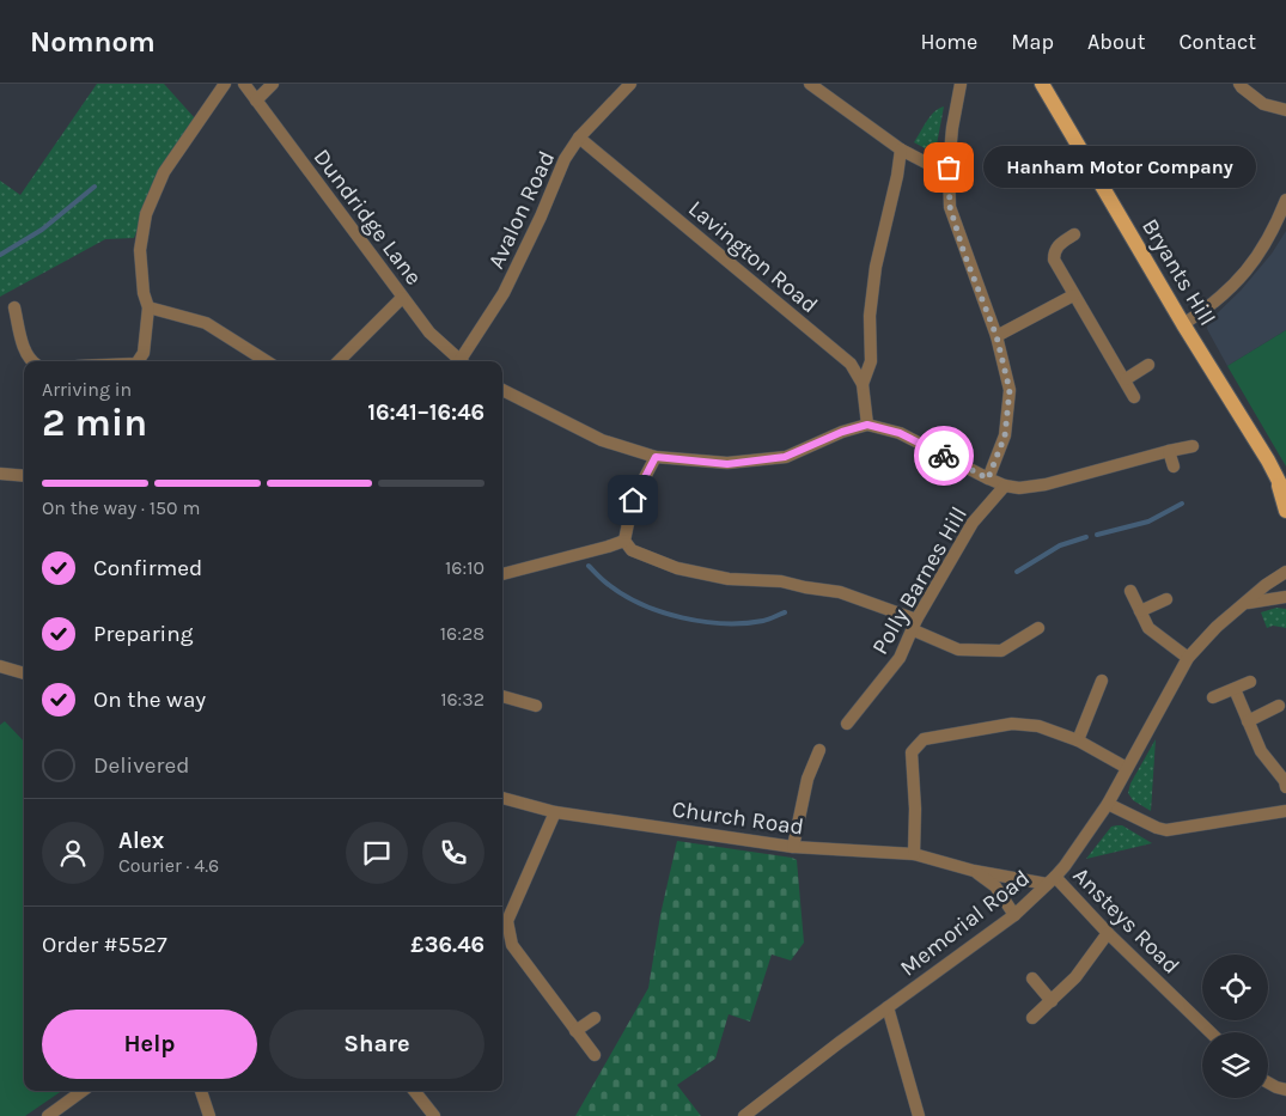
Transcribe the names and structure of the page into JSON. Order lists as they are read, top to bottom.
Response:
{
  "streets": {
    "main road": ["Bryants Hill"],
    "street": [
      "Avalon Road",
      "Dundridge Lane",
      "Lavington Road",
      "Polly Barnes Hill",
      "Church Road",
      "Ansteys Road",
      "Memorial Road"
    ]
  },
  "crossings": [
    ["Avalon Road", "Lavington Road"],
    ["Church Road", "Ansteys Road"],
    ["Church Road", "Memorial Road"],
    ["Ansteys Road", "Memorial Road"]
  ],
  "places": ["Hanham Motor Company"],
  "page": {
    "header": "Nomnom",
    "nav": [
      "Home",
      "Map",
      "About",
      "Contact"
    ],
    "bubble": "Hanham Motor Company",
    "heading": ["2 min", "Arriving in", "16:41–16:46"],
    "panel": [
      "Alex",
      "Courier · 4.6",
      "Order #5527",
      "£36.46"
    ],
    "bar": "On the way · 150 m",
    "list": [
      ["Confirmed", "16:10"],
      ["Preparing", "16:28"],
      ["On the way", "16:32"],
      "Delivered"
    ],
    "buttons": ["Help", "Share"]
  }
}
